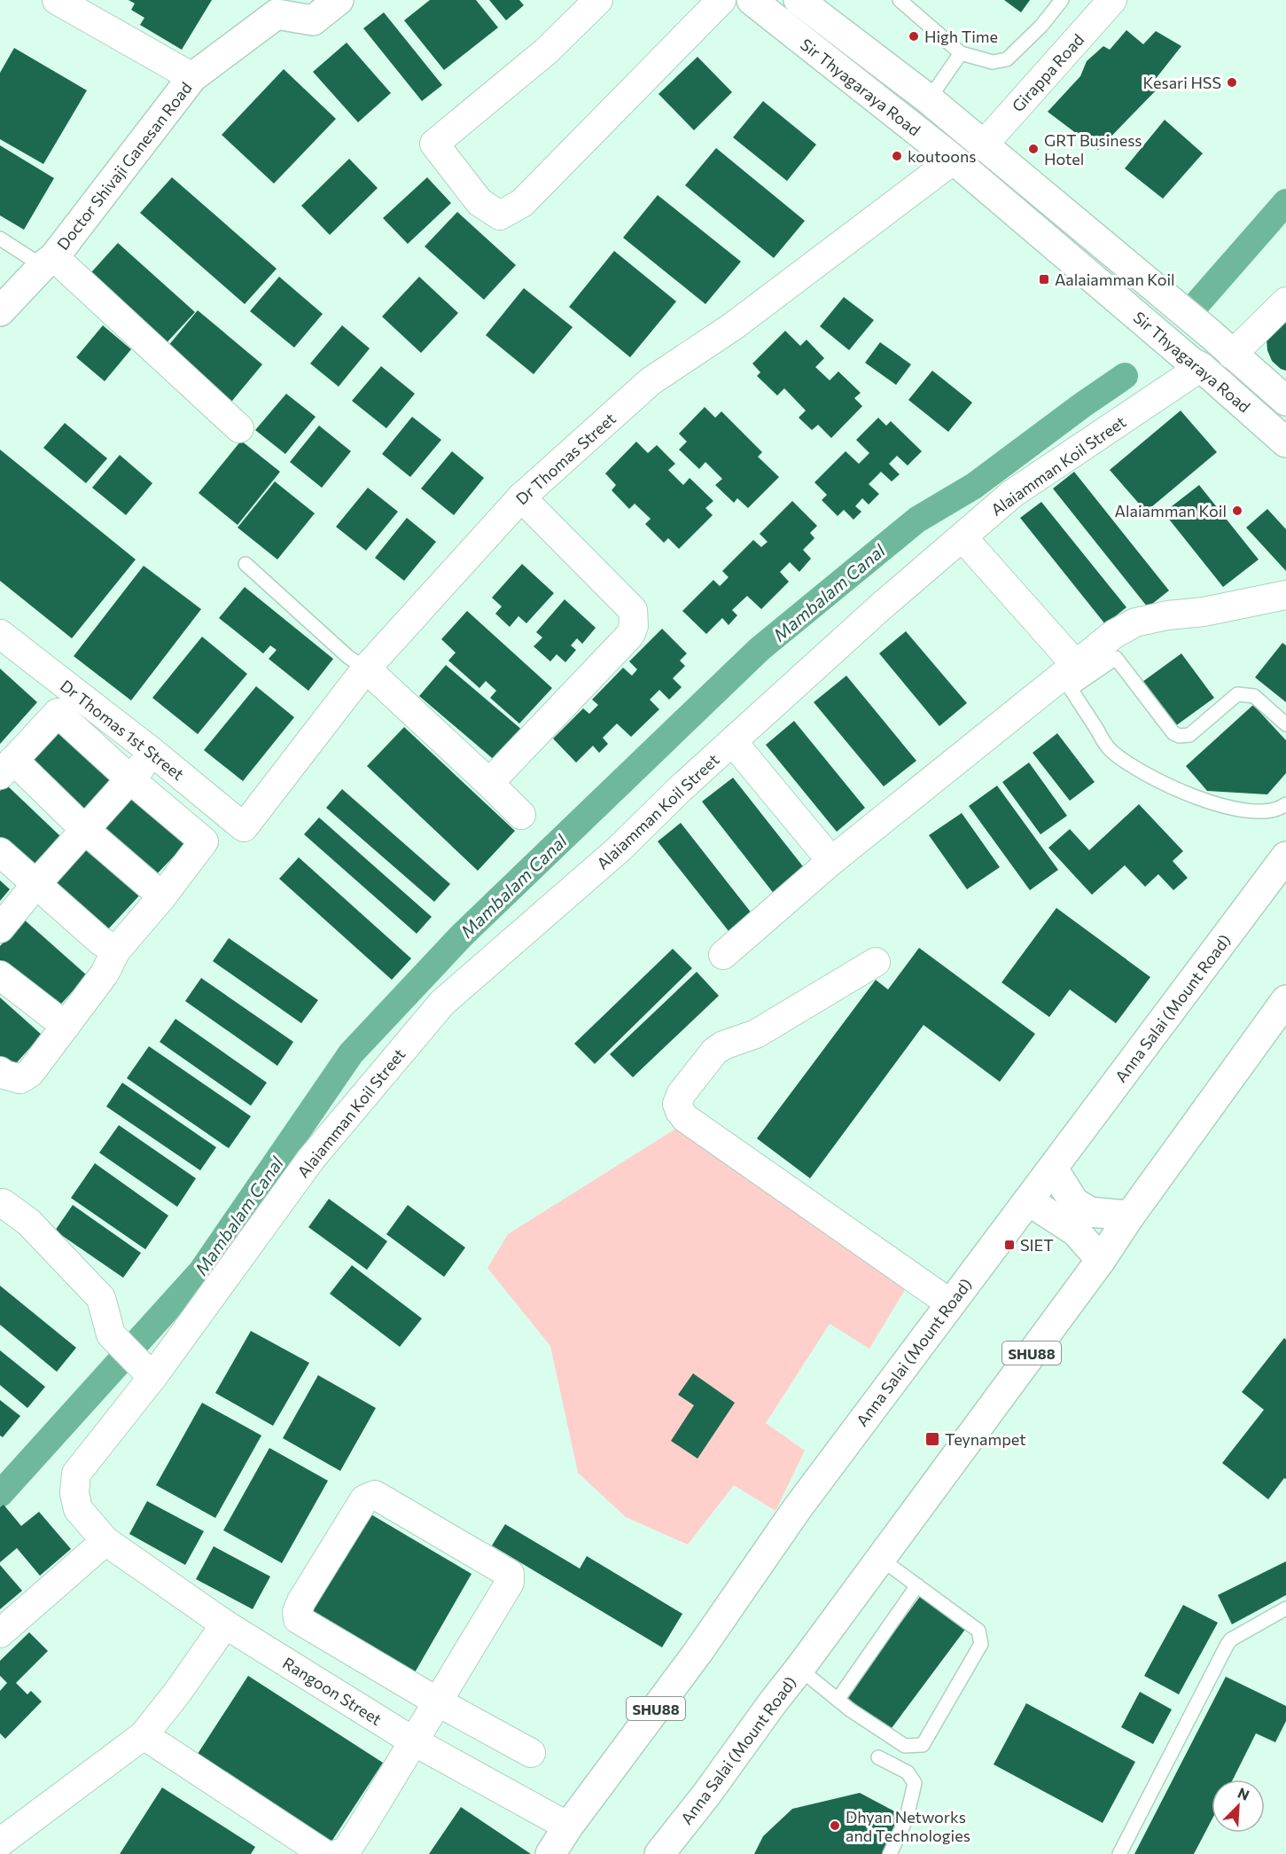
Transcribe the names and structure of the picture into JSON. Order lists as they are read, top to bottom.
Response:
{
  "streets": {
    "main road": [
      "Sir Thyagaraya Road",
      "Doctor Shivaji Ganesan Road",
      "Anna Salai (Mount Road)",
      "SHU88"
    ],
    "street": [
      "Girappa Road",
      "Dr Thomas Street",
      "Alaiamman Koil Street",
      "Dr Thomas 1st Street",
      "Rangoon Street"
    ]
  },
  "crossings": [
    ["Girappa Road", "Sir Thyagaraya Road"],
    ["Sir Thyagaraya Road", "Dr Thomas Street"],
    ["Sir Thyagaraya Road", "Alaiamman Koil Street"],
    ["Dr Thomas Street", "Dr Thomas 1st Street"],
    ["Alaiamman Koil Street", "Rangoon Street"],
    ["Anna Salai (Mount Road)", "Rangoon Street"]
  ],
  "water": ["Mambalam Canal"],
  "places": {
    "other": [
      "High Time",
      "Kesari HSS",
      "GRT Business Hotel",
      "koutoons",
      "Alaiamman Koil",
      "Dhyan Networks and Technologies"
    ],
    "transit": ["Aalaiamman Koil", "SIET", "Teynampet"]
  },
  "north": "top right"
}
